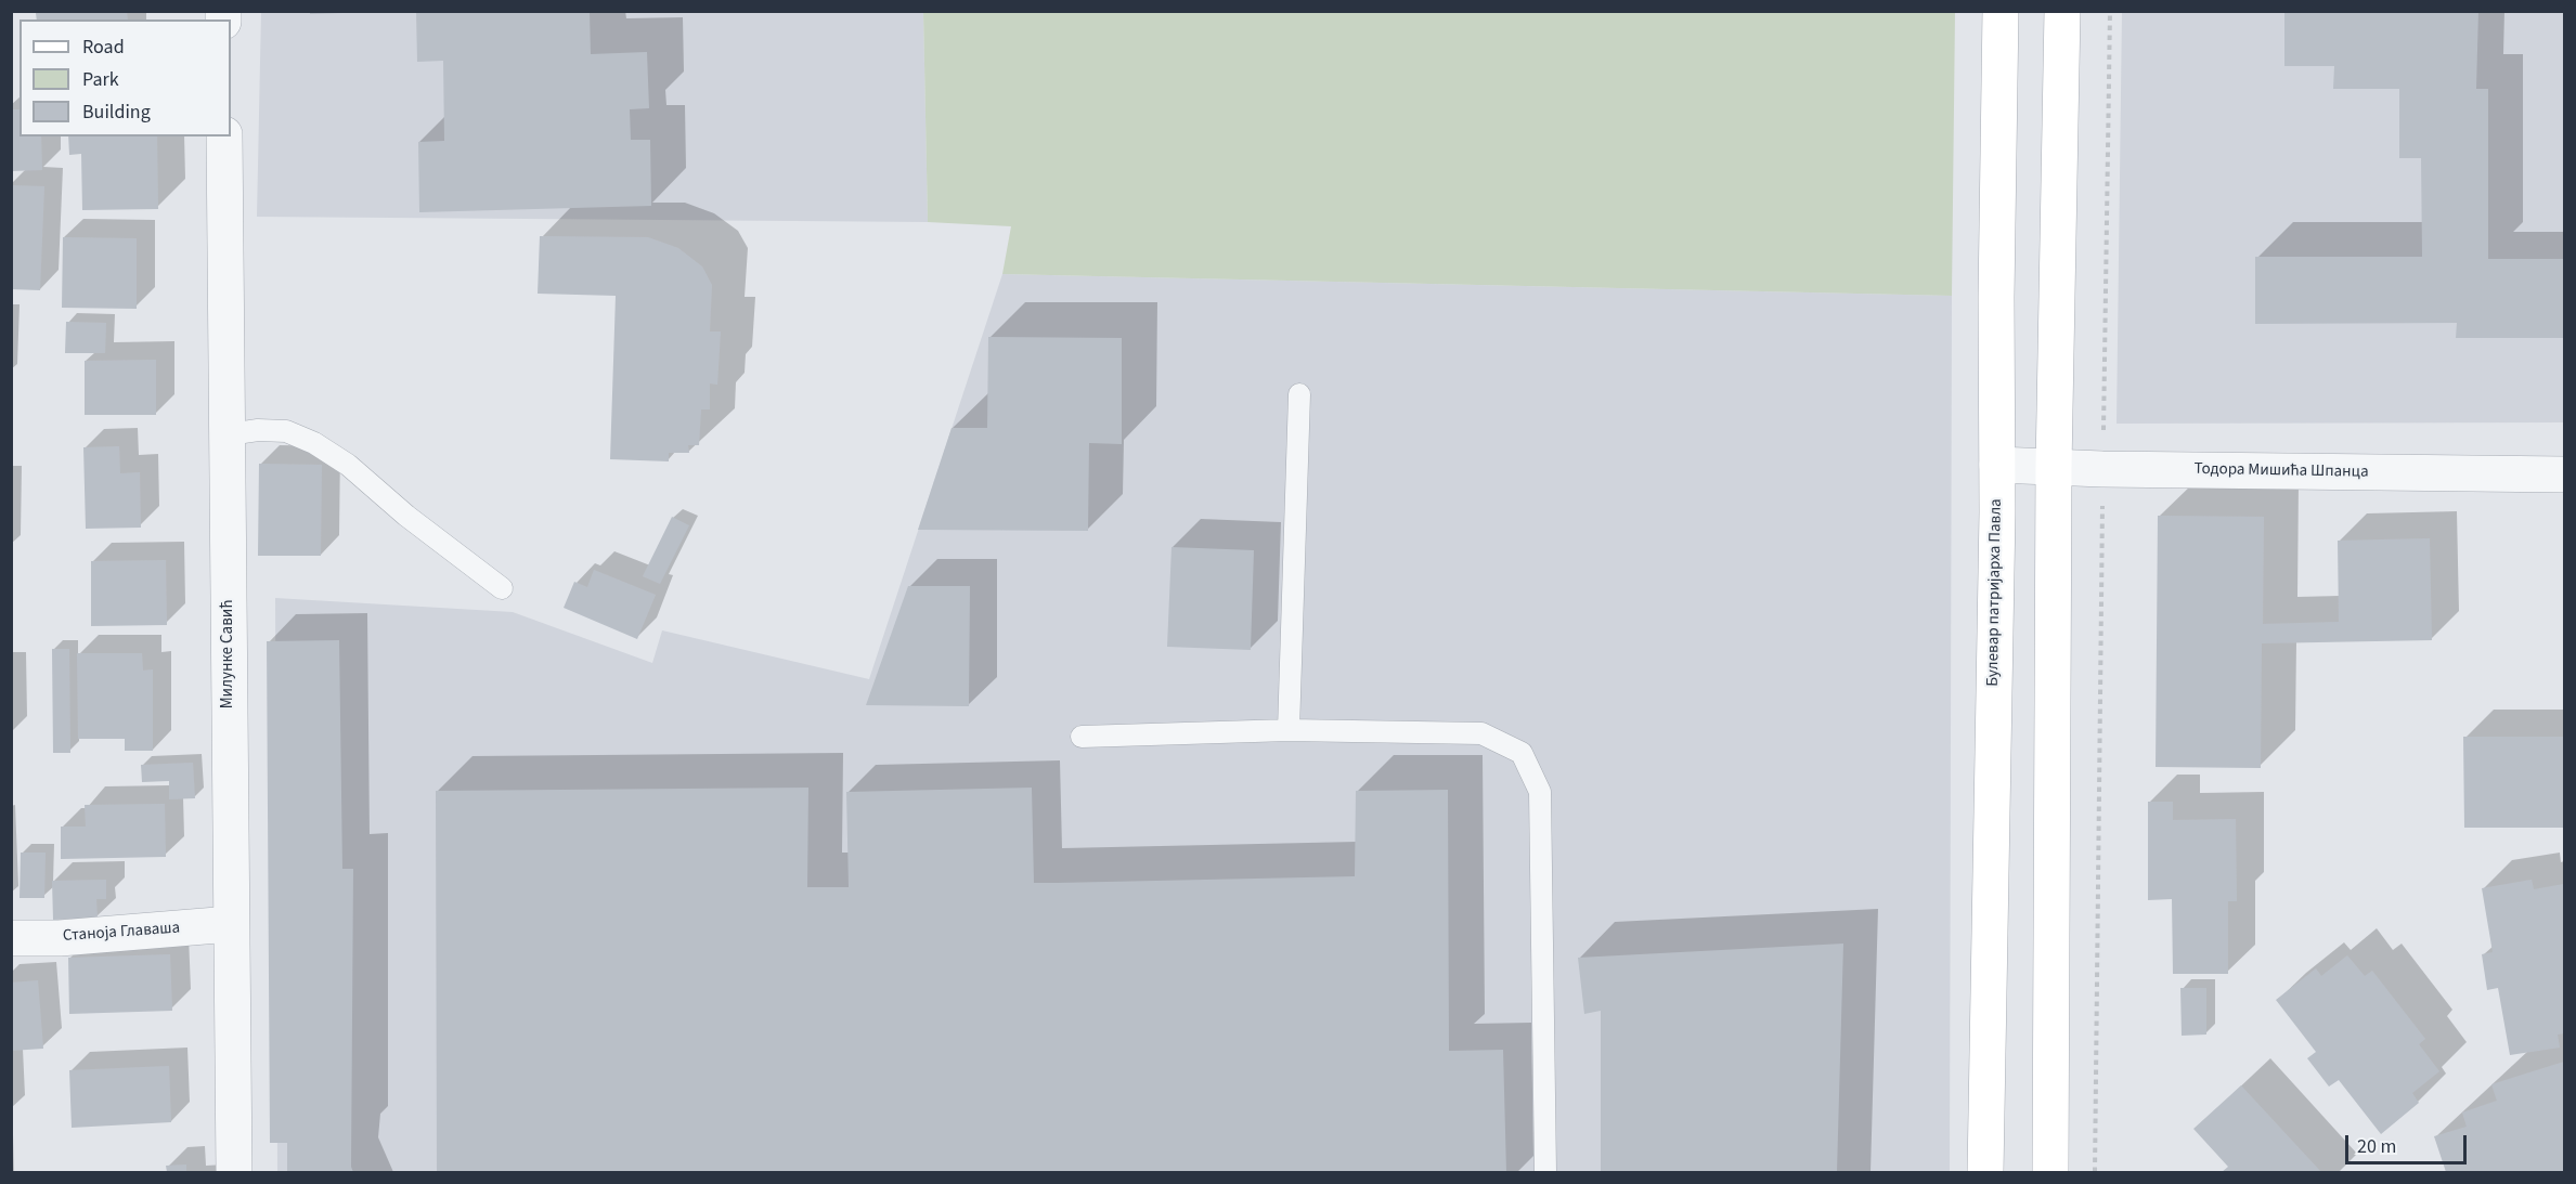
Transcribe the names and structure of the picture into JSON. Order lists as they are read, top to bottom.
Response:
{
  "streets": {
    "main road": ["Булевар патријарха Павла"],
    "street": ["Тодора Мишића Шпанца", "Милунке Савић", "Станоја Главаша"]
  },
  "crossings": [
    ["Тодора Мишића Шпанца", "Булевар патријарха Павла"],
    ["Милунке Савић", "Станоја Главаша"]
  ],
  "legend": ["Road", "Park", "Building"],
  "scale_bar": "20 m"
}
